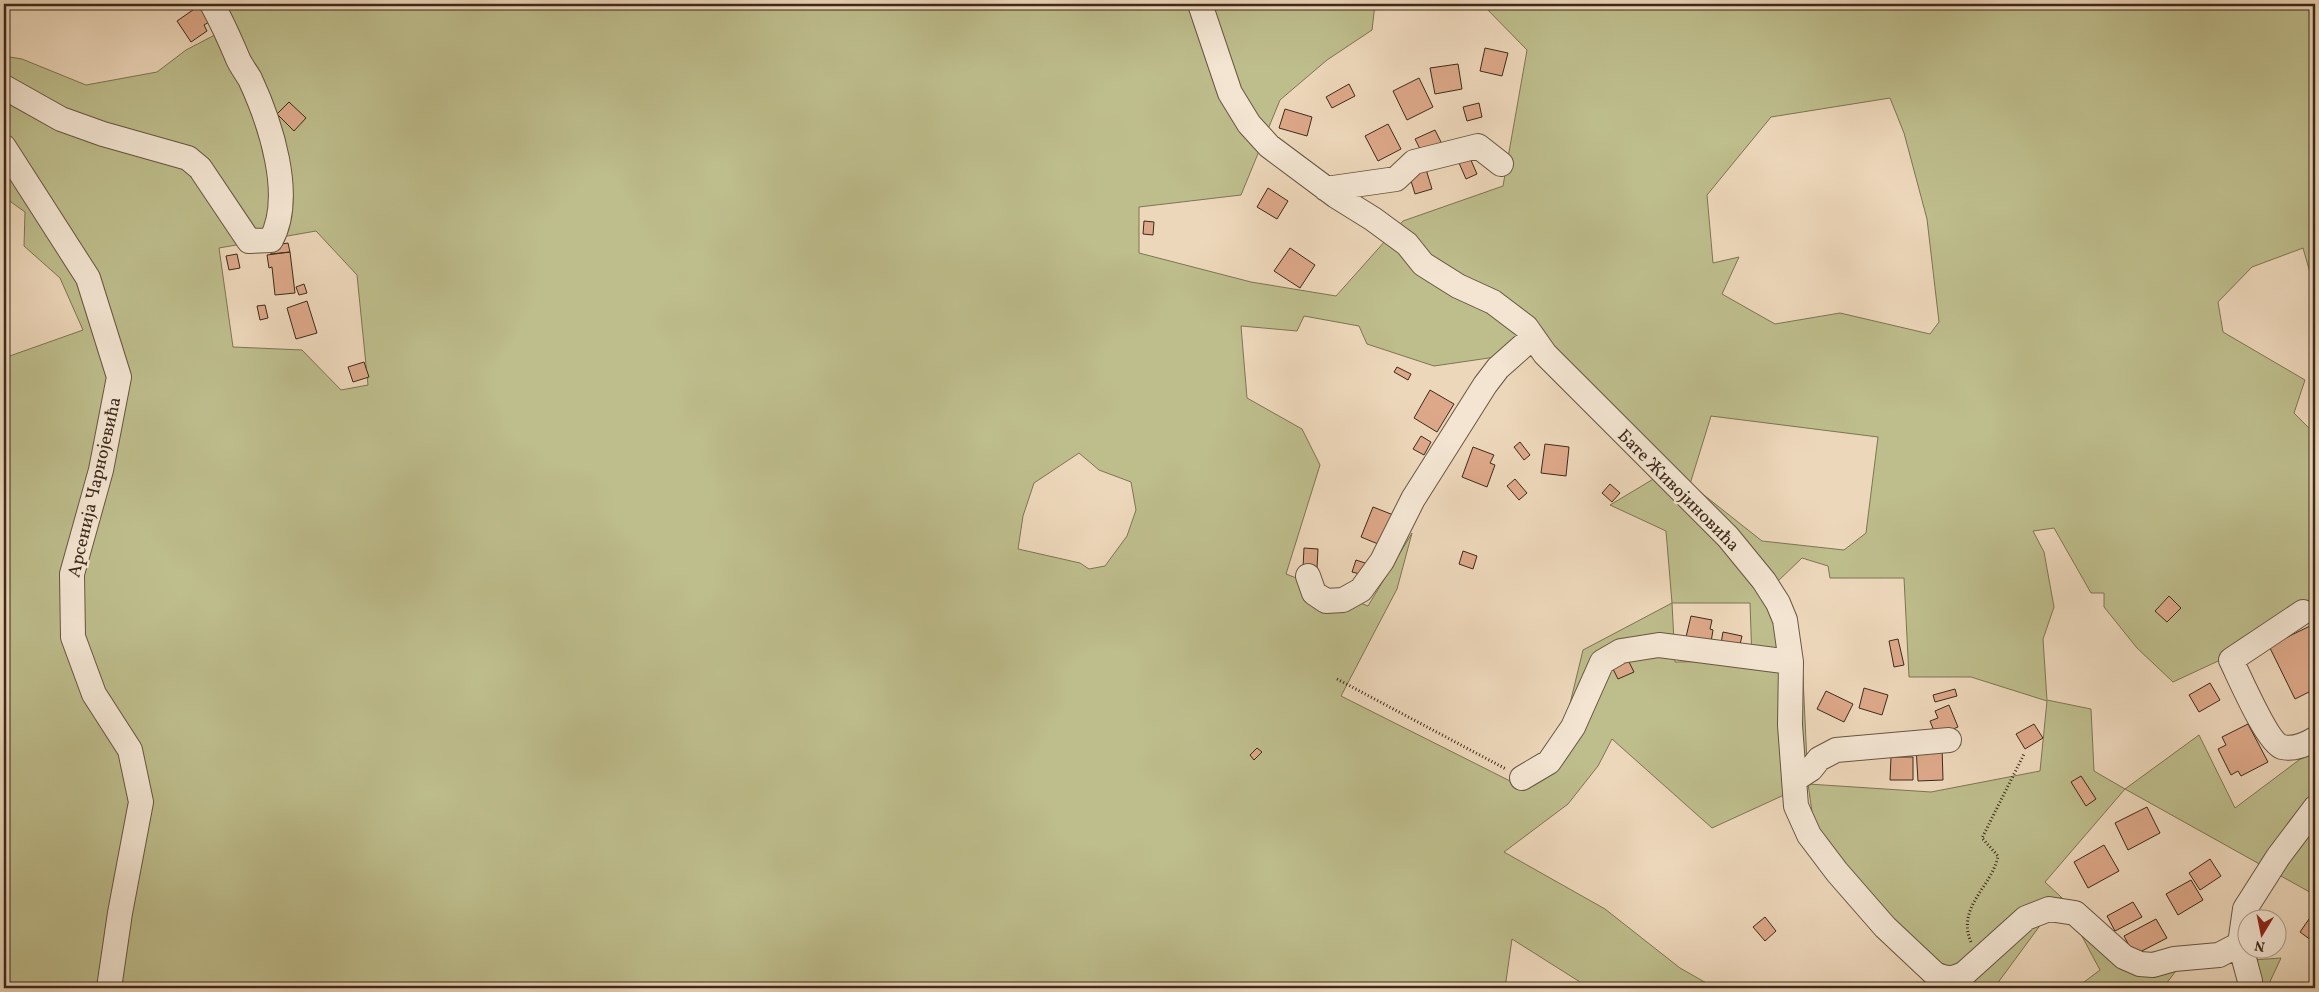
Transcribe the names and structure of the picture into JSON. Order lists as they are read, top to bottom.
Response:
{
  "streets": {
    "street": ["Арсенија Чарнојевића", "Бате Живојиновића"]
  },
  "north": "bottom"
}
